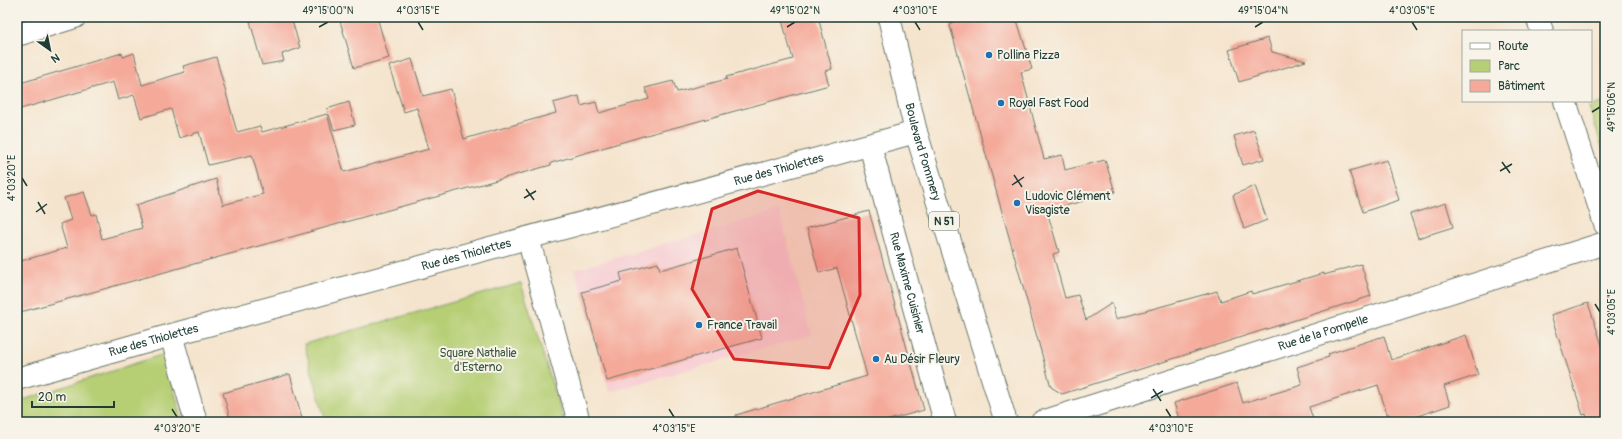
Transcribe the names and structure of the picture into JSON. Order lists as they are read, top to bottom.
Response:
{
  "streets": {
    "street": [
      "Boulevard Pommery",
      "Rue des Thiolettes",
      "N 51",
      "Rue Maxime Cuisinier",
      "Rue de la Pompelle"
    ]
  },
  "crossings": [
    ["Boulevard Pommery", "Rue des Thiolettes"],
    ["Rue des Thiolettes", "Rue Maxime Cuisinier"]
  ],
  "parks": ["Square Nathalie d'Esterno"],
  "places": [
    "Pollina Pizza",
    "Royal Fast Food",
    "Ludovic Clément Visagiste",
    "France Travail",
    "Au Désir Fleury"
  ],
  "legend": ["Route", "Parc", "Bâtiment"],
  "scale_bar": "20 m",
  "north": "bottom right",
  "coordinates": [
    "49°15'00\"N",
    "4°03'15\"E",
    "49°15'02\"N",
    "4°03'10\"E",
    "49°15'04\"N",
    "4°03'05\"E",
    "49°15'06\"N",
    "4°03'20\"E"
  ]
}
